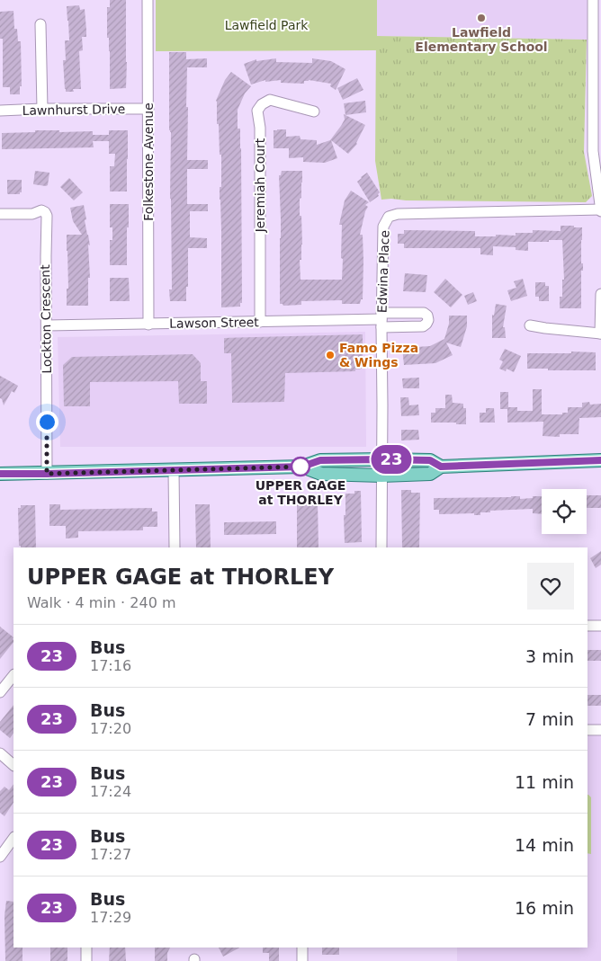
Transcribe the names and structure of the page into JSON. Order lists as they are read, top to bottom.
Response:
{
  "streets": {
    "street": [
      "Lawnhurst Drive",
      "Folkestone Avenue",
      "Jeremiah Court",
      "Edwina Place",
      "Lockton Crescent",
      "Lawson Street"
    ]
  },
  "crossings": [
    ["Lawnhurst Drive", "Folkestone Avenue"],
    ["Folkestone Avenue", "Lawson Street"],
    ["Jeremiah Court", "Lawson Street"],
    ["Edwina Place", "Lawson Street"],
    ["Lockton Crescent", "Lawson Street"]
  ],
  "parks": ["Lawfield Park"],
  "places": ["Lawfield Elementary School", "Famo Pizza & Wings", "UPPER GAGE at THORLEY"],
  "lines": ["bus line 23"],
  "page": {
    "on_map": "23",
    "heading": ["UPPER GAGE at THORLEY", "Walk · 4 min · 240 m"],
    "list": [
      {
        "mark": "23",
        "name": "Bus",
        "note": "17:16",
        "value": "3 min"
      },
      {
        "mark": "23",
        "name": "Bus",
        "note": "17:20",
        "value": "7 min"
      },
      {
        "mark": "23",
        "name": "Bus",
        "note": "17:24",
        "value": "11 min"
      },
      {
        "mark": "23",
        "name": "Bus",
        "note": "17:27",
        "value": "14 min"
      },
      {
        "mark": "23",
        "name": "Bus",
        "note": "17:29",
        "value": "16 min"
      }
    ]
  }
}
